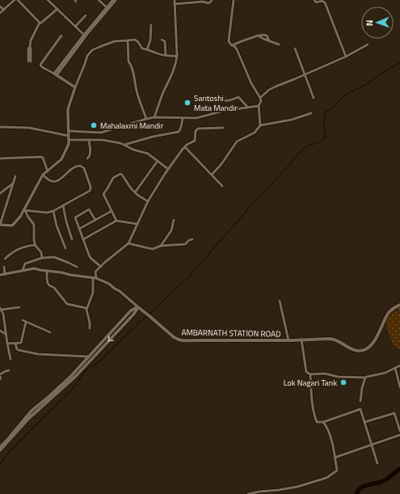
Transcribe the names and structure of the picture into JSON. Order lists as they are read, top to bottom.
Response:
{
  "streets": {
    "main road": ["AMBARNATH STATION ROAD"]
  },
  "places": ["Santoshi Mata Mandir", "Mahalaxmi Mandir", "Lok Nagari Tank"],
  "north": "left"
}
